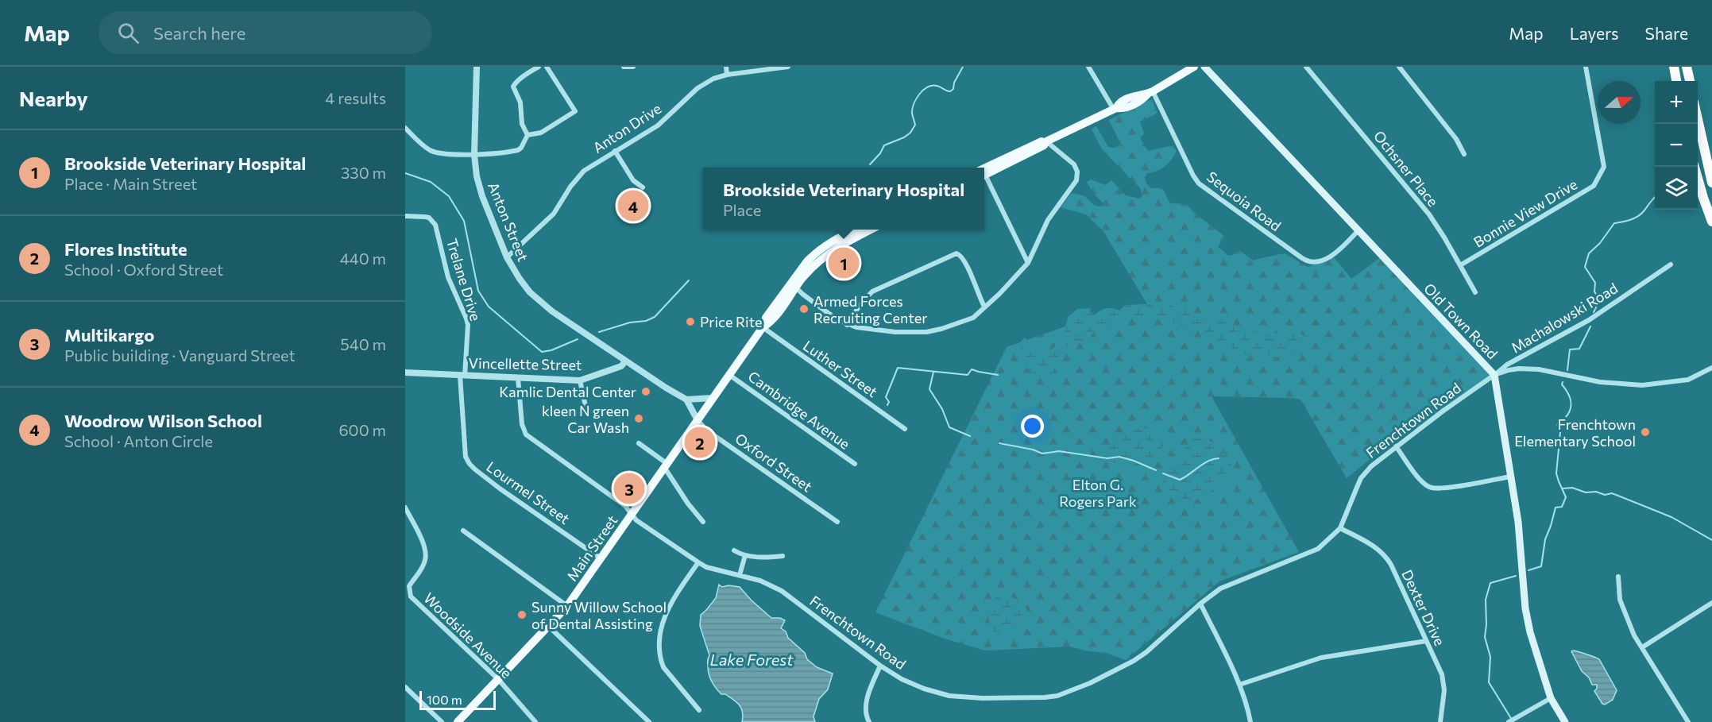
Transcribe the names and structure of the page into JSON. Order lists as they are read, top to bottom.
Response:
{
  "streets": {
    "main road": ["Old Town Road", "Main Street"],
    "street": [
      "Anton Drive",
      "Ochsner Place",
      "Sequoia Road",
      "Bonnie View Drive",
      "Anton Street",
      "Trelane Drive",
      "Machalowski Road",
      "Vincellette Street",
      "Luther Street",
      "Cambridge Avenue",
      "Frenchtown Road",
      "Oxford Street",
      "Lourmel Street",
      "Dexter Drive",
      "Woodside Avenue"
    ]
  },
  "crossings": [
    ["Anton Drive", "Anton Street"],
    ["Ochsner Place", "Bonnie View Drive"],
    ["Sequoia Road", "Old Town Road"],
    ["Anton Street", "Vincellette Street"],
    ["Trelane Drive", "Vincellette Street"],
    ["Trelane Drive", "Lourmel Street"],
    ["Machalowski Road", "Old Town Road"],
    ["Machalowski Road", "Frenchtown Road"],
    ["Old Town Road", "Frenchtown Road"],
    ["Vincellette Street", "Frenchtown Road"],
    ["Vincellette Street", "Lourmel Street"],
    ["Luther Street", "Main Street"],
    ["Cambridge Avenue", "Main Street"],
    ["Frenchtown Road", "Main Street"],
    ["Frenchtown Road", "Dexter Drive"],
    ["Oxford Street", "Main Street"],
    ["Lourmel Street", "Main Street"],
    ["Main Street", "Woodside Avenue"]
  ],
  "water": ["Lake Forest"],
  "parks": ["Elton G. Rogers Park"],
  "places": [
    "Armed Forces Recruiting Center",
    "Price Rite",
    "Kamlic Dental Center",
    "kleen N green Car Wash",
    "Frenchtown Elementary School",
    "Sunny Willow School of Dental Assisting"
  ],
  "scale_bar": "100 m",
  "north": "right",
  "page": {
    "header": "Map",
    "search": "Search here",
    "nav": ["Map", "Layers", "Share"],
    "heading": ["Nearby", "4 results"],
    "map_buttons": ["+", "−"],
    "list": [
      {
        "mark": "1",
        "name": "Brookside Veterinary Hospital",
        "note": "Place · Main Street",
        "value": "330 m"
      },
      {
        "mark": "2",
        "name": "Flores Institute",
        "note": "School · Oxford Street",
        "value": "440 m"
      },
      {
        "mark": "3",
        "name": "Multikargo",
        "note": "Public building · Vanguard Street",
        "value": "540 m"
      },
      {
        "mark": "4",
        "name": "Woodrow Wilson School",
        "note": "School · Anton Circle",
        "value": "600 m"
      }
    ],
    "popup": ["Brookside Veterinary Hospital", "Place"],
    "pins": [
      "4",
      "1",
      "2",
      "3"
    ],
    "scale": "100 m"
  }
}
